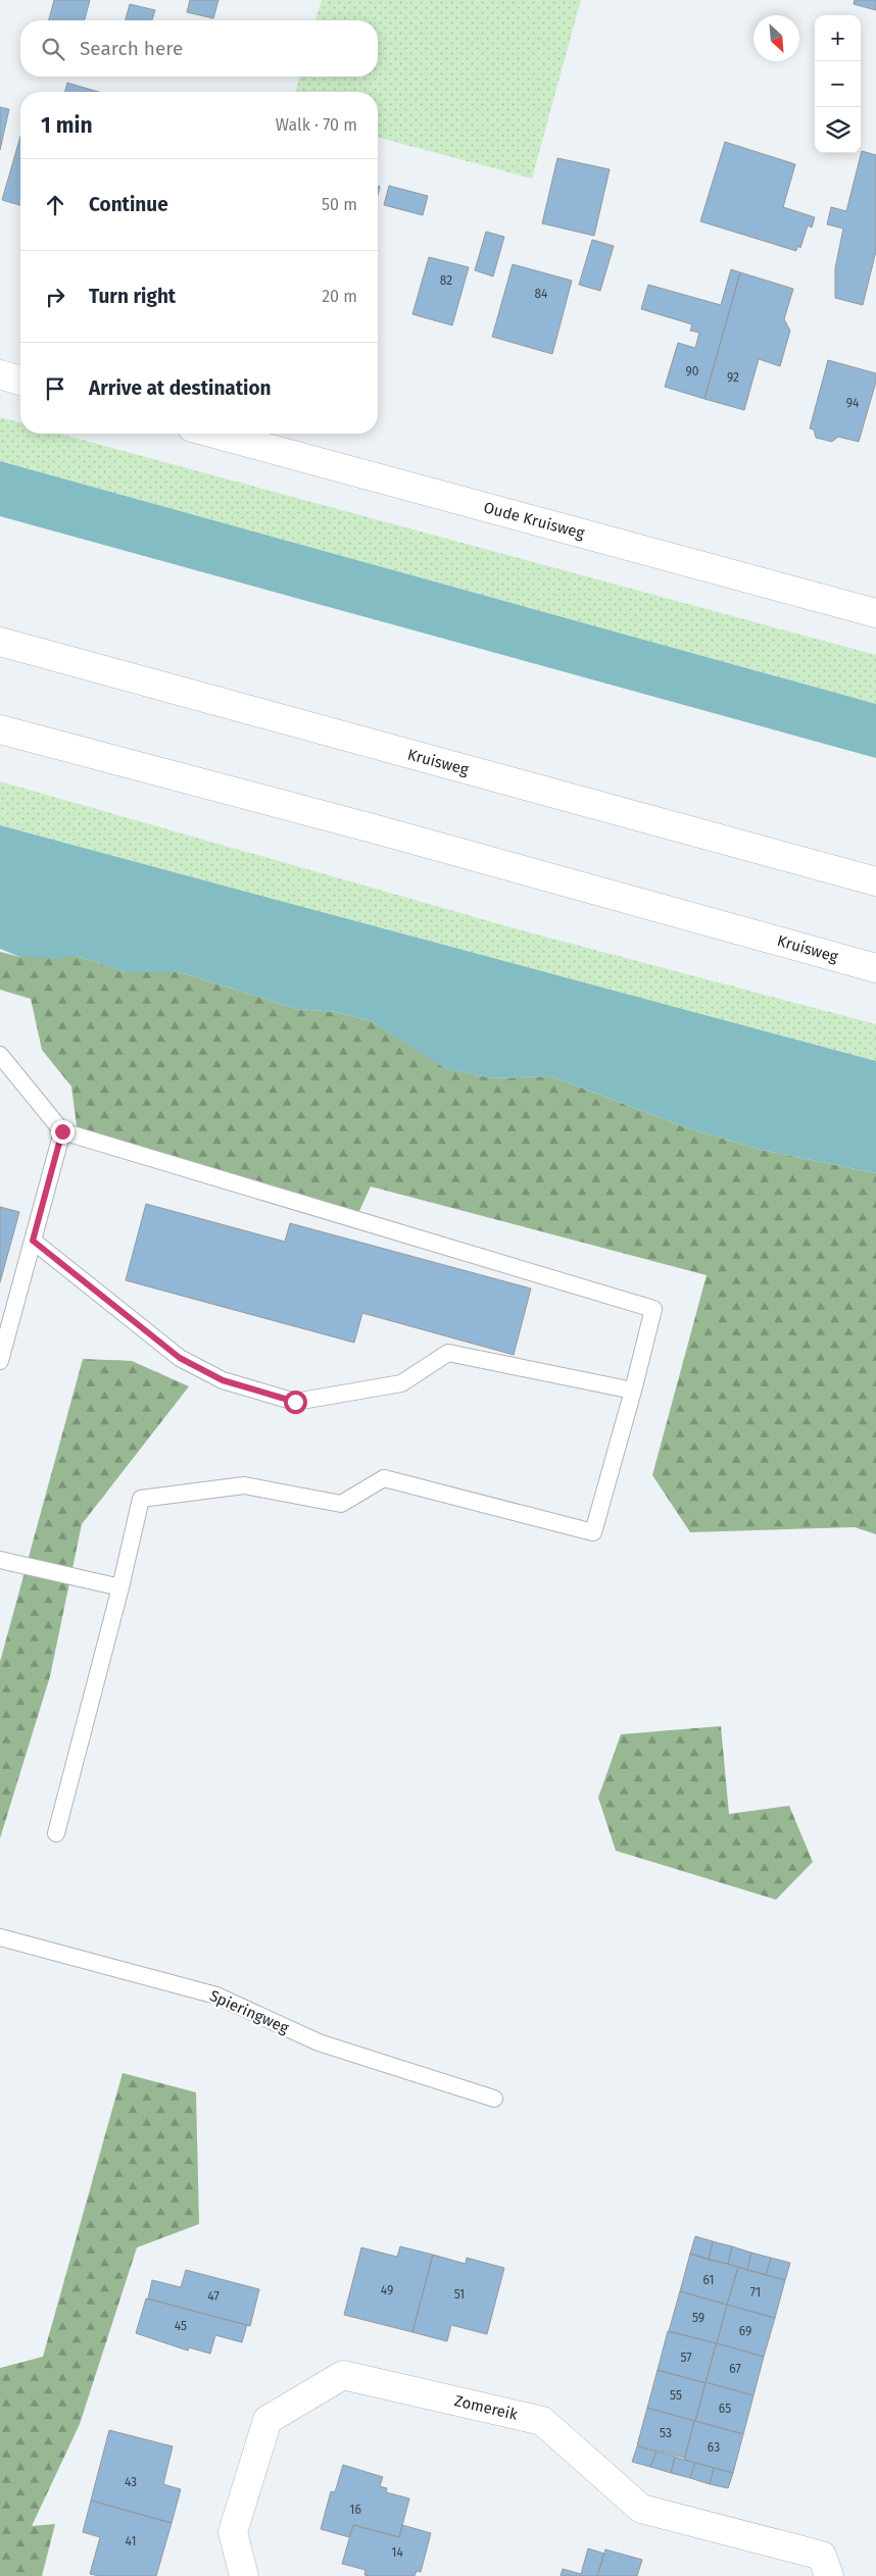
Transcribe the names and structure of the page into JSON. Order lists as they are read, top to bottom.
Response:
{
  "streets": {
    "main road": ["Oude Kruisweg", "Kruisweg", "Zomereik"],
    "lane": ["Spieringweg"]
  },
  "house_numbers": [
    "82",
    "84",
    "90",
    "92",
    "94",
    "61",
    "49",
    "71",
    "51",
    "47",
    "59",
    "45",
    "69",
    "57",
    "67",
    "55",
    "65",
    "53",
    "63",
    "43",
    "16",
    "41",
    "14"
  ],
  "north": "bottom right",
  "page": {
    "map_buttons": ["+", "−"],
    "search": "Search here",
    "heading": ["1 min", "Walk · 70 m"],
    "list": [
      ["Continue", "50 m"],
      ["Turn right", "20 m"],
      "Arrive at destination"
    ]
  }
}
